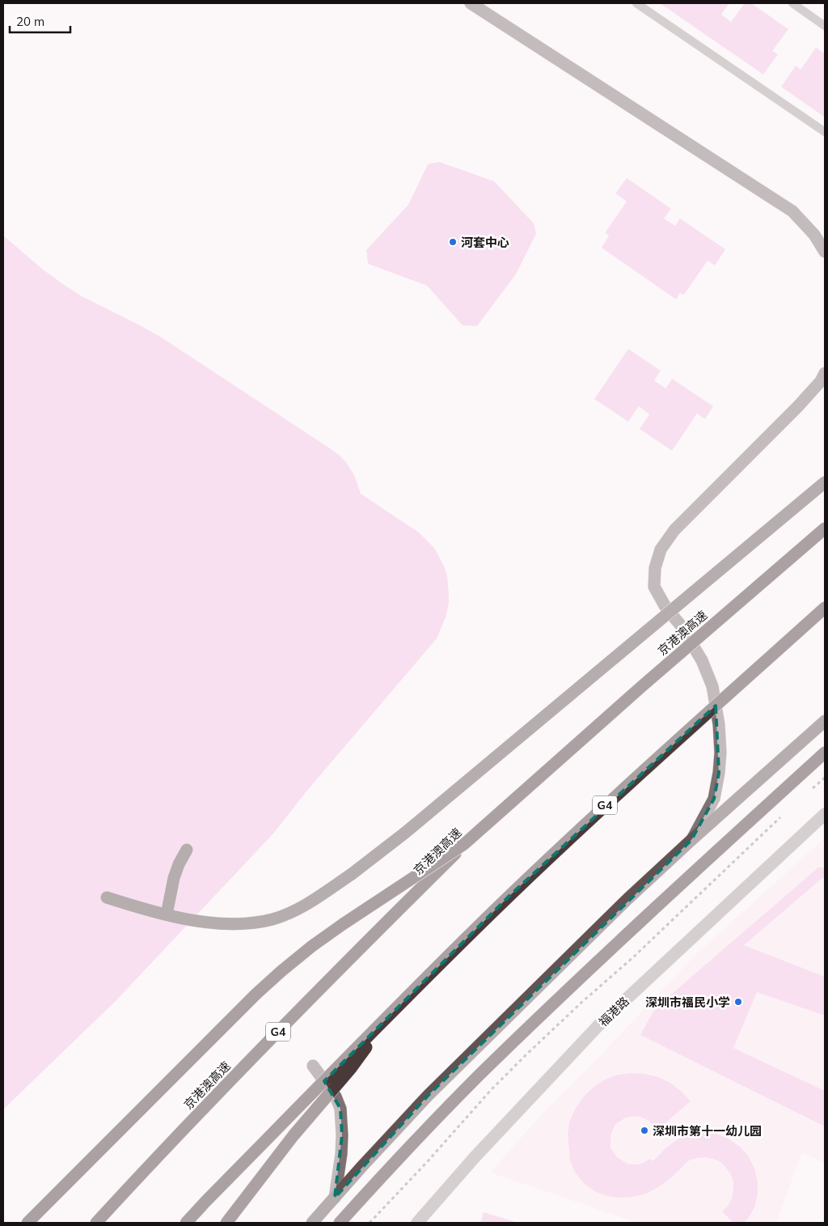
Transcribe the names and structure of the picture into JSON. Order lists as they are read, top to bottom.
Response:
{
  "streets": {
    "highway": ["京港澳高速", "G4"],
    "street": ["福港路"]
  },
  "places": ["河套中心", "深圳市福民小学", "深圳市第十一幼儿园"],
  "scale_bar": "20 m"
}
